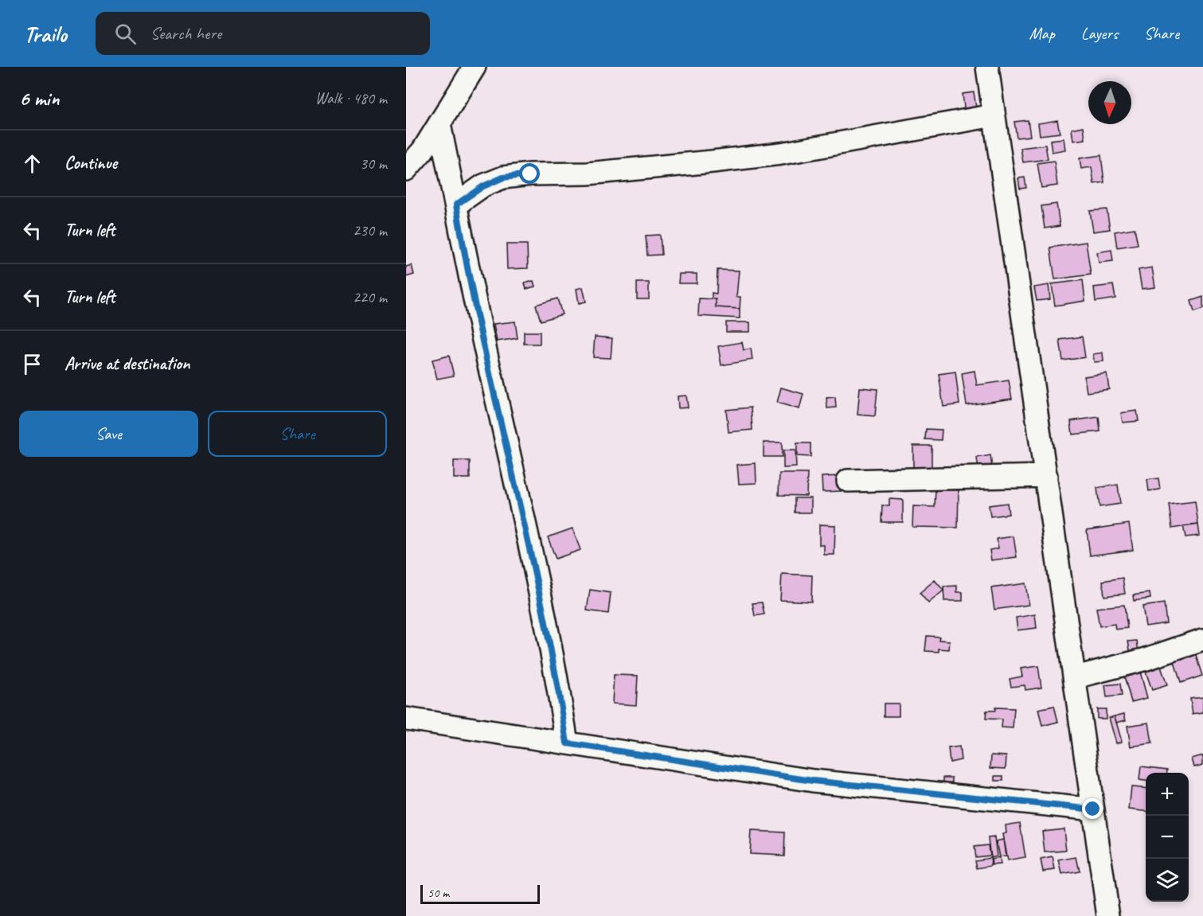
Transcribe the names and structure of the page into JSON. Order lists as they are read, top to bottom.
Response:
{
  "scale_bar": "50 m",
  "north": "bottom",
  "page": {
    "header": "Trailo",
    "search": "Search here",
    "nav": ["Map", "Layers", "Share"],
    "heading": ["6 min", "Walk · 480 m"],
    "list": [
      ["Continue", "30 m"],
      ["Turn left", "230 m"],
      ["Turn left", "220 m"],
      "Arrive at destination"
    ],
    "buttons": ["Save", "Share"],
    "map_buttons": ["+", "−"],
    "scale": "50 m"
  }
}
